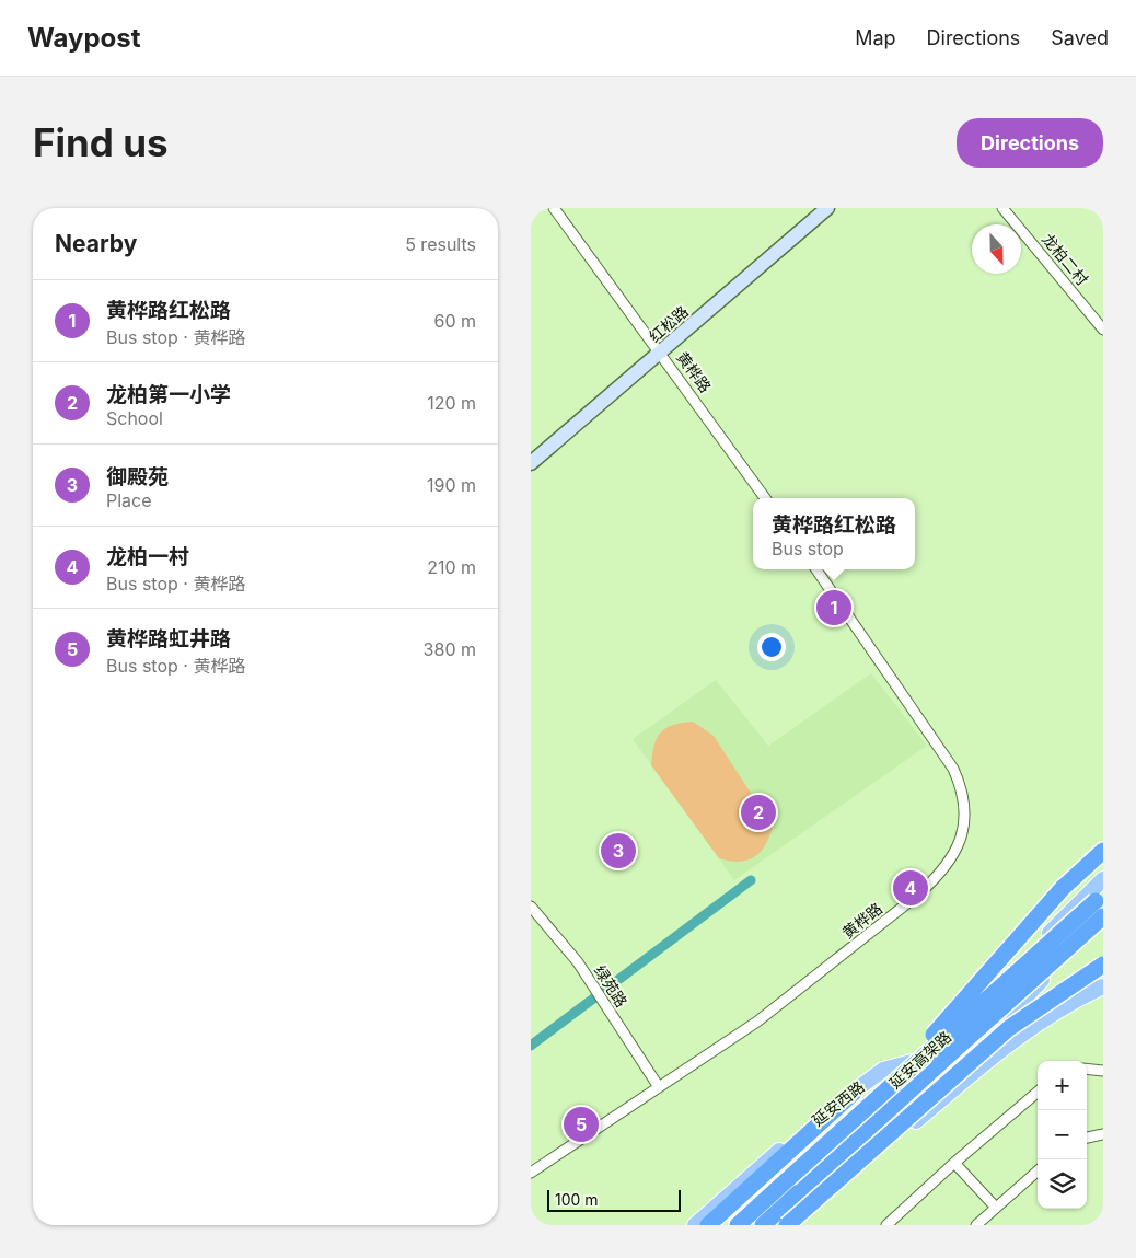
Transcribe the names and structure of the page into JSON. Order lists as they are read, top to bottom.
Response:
{
  "streets": {
    "highway": ["延安高架路"],
    "main road": ["延安西路"],
    "street": [
      "龙柏二村",
      "红松路",
      "黄桦路",
      "绿苑路"
    ]
  },
  "crossings": [
    ["红松路", "黄桦路"],
    ["黄桦路", "绿苑路"]
  ],
  "scale_bar": "100 m",
  "north": "bottom",
  "page": {
    "header": "Waypost",
    "nav": ["Map", "Directions", "Saved"],
    "buttons": "Directions",
    "title": "Find us",
    "heading": ["Nearby", "5 results"],
    "list": [
      {
        "mark": "1",
        "name": "黄桦路红松路",
        "note": "Bus stop · 黄桦路",
        "value": "60 m"
      },
      {
        "mark": "2",
        "name": "龙柏第一小学",
        "note": "School",
        "value": "120 m"
      },
      {
        "mark": "3",
        "name": "御殿苑",
        "note": "Place",
        "value": "190 m"
      },
      {
        "mark": "4",
        "name": "龙柏一村",
        "note": "Bus stop · 黄桦路",
        "value": "210 m"
      },
      {
        "mark": "5",
        "name": "黄桦路虹井路",
        "note": "Bus stop · 黄桦路",
        "value": "380 m"
      }
    ],
    "popup": ["黄桦路红松路", "Bus stop"],
    "pins": [
      "1",
      "2",
      "3",
      "4",
      "5"
    ],
    "map_buttons": ["+", "−"],
    "scale": "100 m"
  }
}
